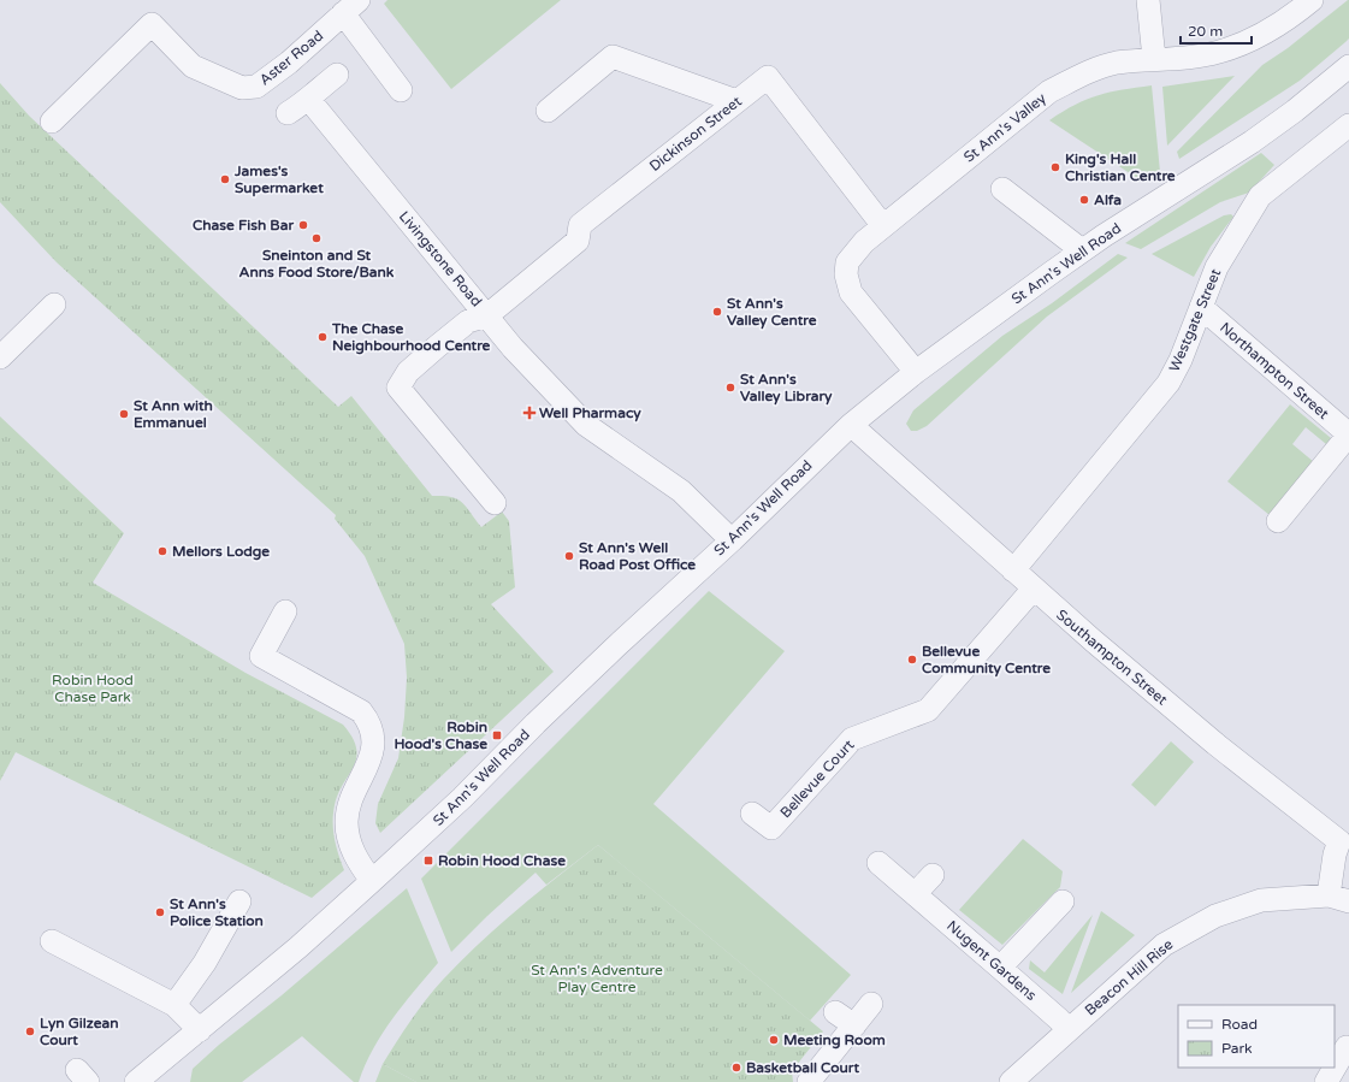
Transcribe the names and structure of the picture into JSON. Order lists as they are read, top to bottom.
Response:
{
  "streets": {
    "street": [
      "Aster Road",
      "St Ann's Valley",
      "Dickinson Street",
      "Livingstone Road",
      "St Ann's Well Road",
      "Westgate Street",
      "Northampton Street",
      "Southampton Street",
      "Bellevue Court",
      "Nugent Gardens",
      "Beacon Hill Rise"
    ]
  },
  "crossings": [
    ["St Ann's Valley", "Dickinson Street"],
    ["St Ann's Valley", "St Ann's Well Road"],
    ["Dickinson Street", "Livingstone Road"],
    ["Livingstone Road", "St Ann's Well Road"],
    ["St Ann's Well Road", "Southampton Street"],
    ["Westgate Street", "Northampton Street"],
    ["Westgate Street", "Southampton Street"],
    ["Southampton Street", "Bellevue Court"],
    ["Southampton Street", "Beacon Hill Rise"],
    ["Nugent Gardens", "Beacon Hill Rise"]
  ],
  "parks": ["Robin Hood Chase Park", "St Ann's Adventure Play Centre"],
  "places": {
    "other": [
      "King's Hall Christian Centre",
      "James's Supermarket",
      "Alfa",
      "Chase Fish Bar",
      "Sneinton and St Anns Food Store/Bank",
      "St Ann's Valley Centre",
      "The Chase Neighbourhood Centre",
      "St Ann's Valley Library",
      "St Ann with Emmanuel",
      "Mellors Lodge",
      "St Ann's Well Road Post Office",
      "Bellevue Community Centre",
      "St Ann's Police Station",
      "Lyn Gilzean Court",
      "Meeting Room",
      "Basketball Court"
    ],
    "health": ["Well Pharmacy"],
    "transit": ["Robin Hood's Chase", "Robin Hood Chase"]
  },
  "legend": ["Road", "Park"],
  "scale_bar": "20 m"
}
